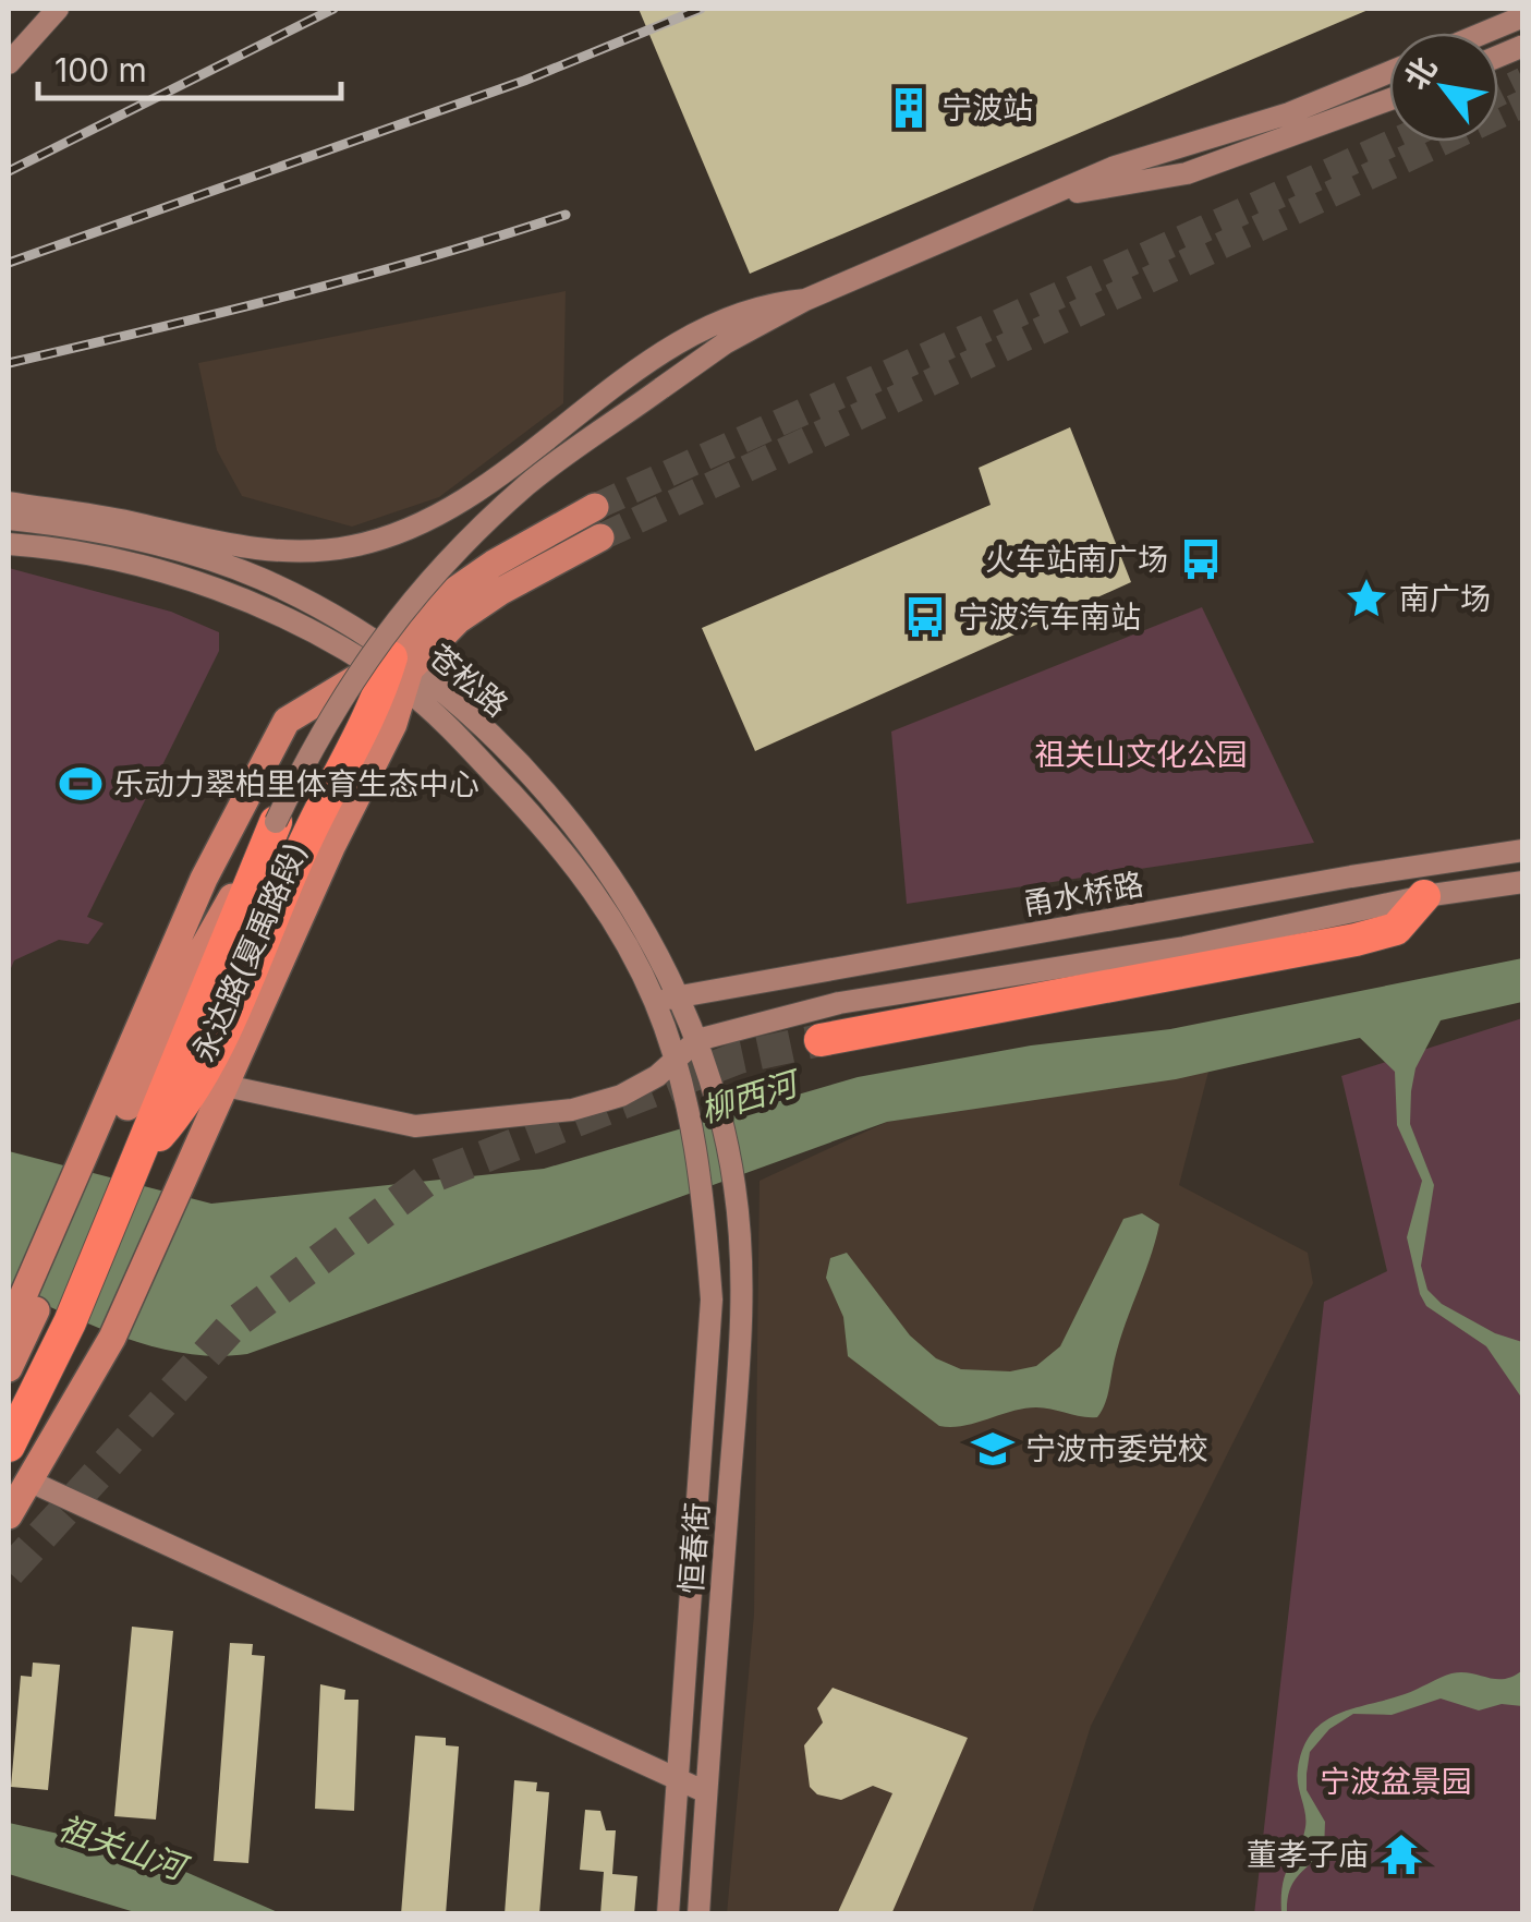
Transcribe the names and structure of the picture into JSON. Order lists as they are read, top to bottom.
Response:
{
  "streets": {
    "main road": [
      "苍松路",
      "甬水桥路",
      "永达路(夏禹路段)",
      "恒春街"
    ]
  },
  "crossings": [
    ["苍松路", "甬水桥路"],
    ["苍松路", "永达路(夏禹路段)"],
    ["苍松路", "恒春街"]
  ],
  "water": ["柳西河", "祖关山河"],
  "parks": ["祖关山文化公园", "宁波盆景园"],
  "places": {
    "building": ["宁波站"],
    "bus stop": ["火车站南广场", "宁波汽车南站"],
    "place": ["南广场"],
    "sports": ["乐动力翠柏里体育生态中心"],
    "school or university": ["宁波市委党校"],
    "temple": ["董孝子庙"]
  },
  "scale_bar": "100 m",
  "north": "top left"
}
